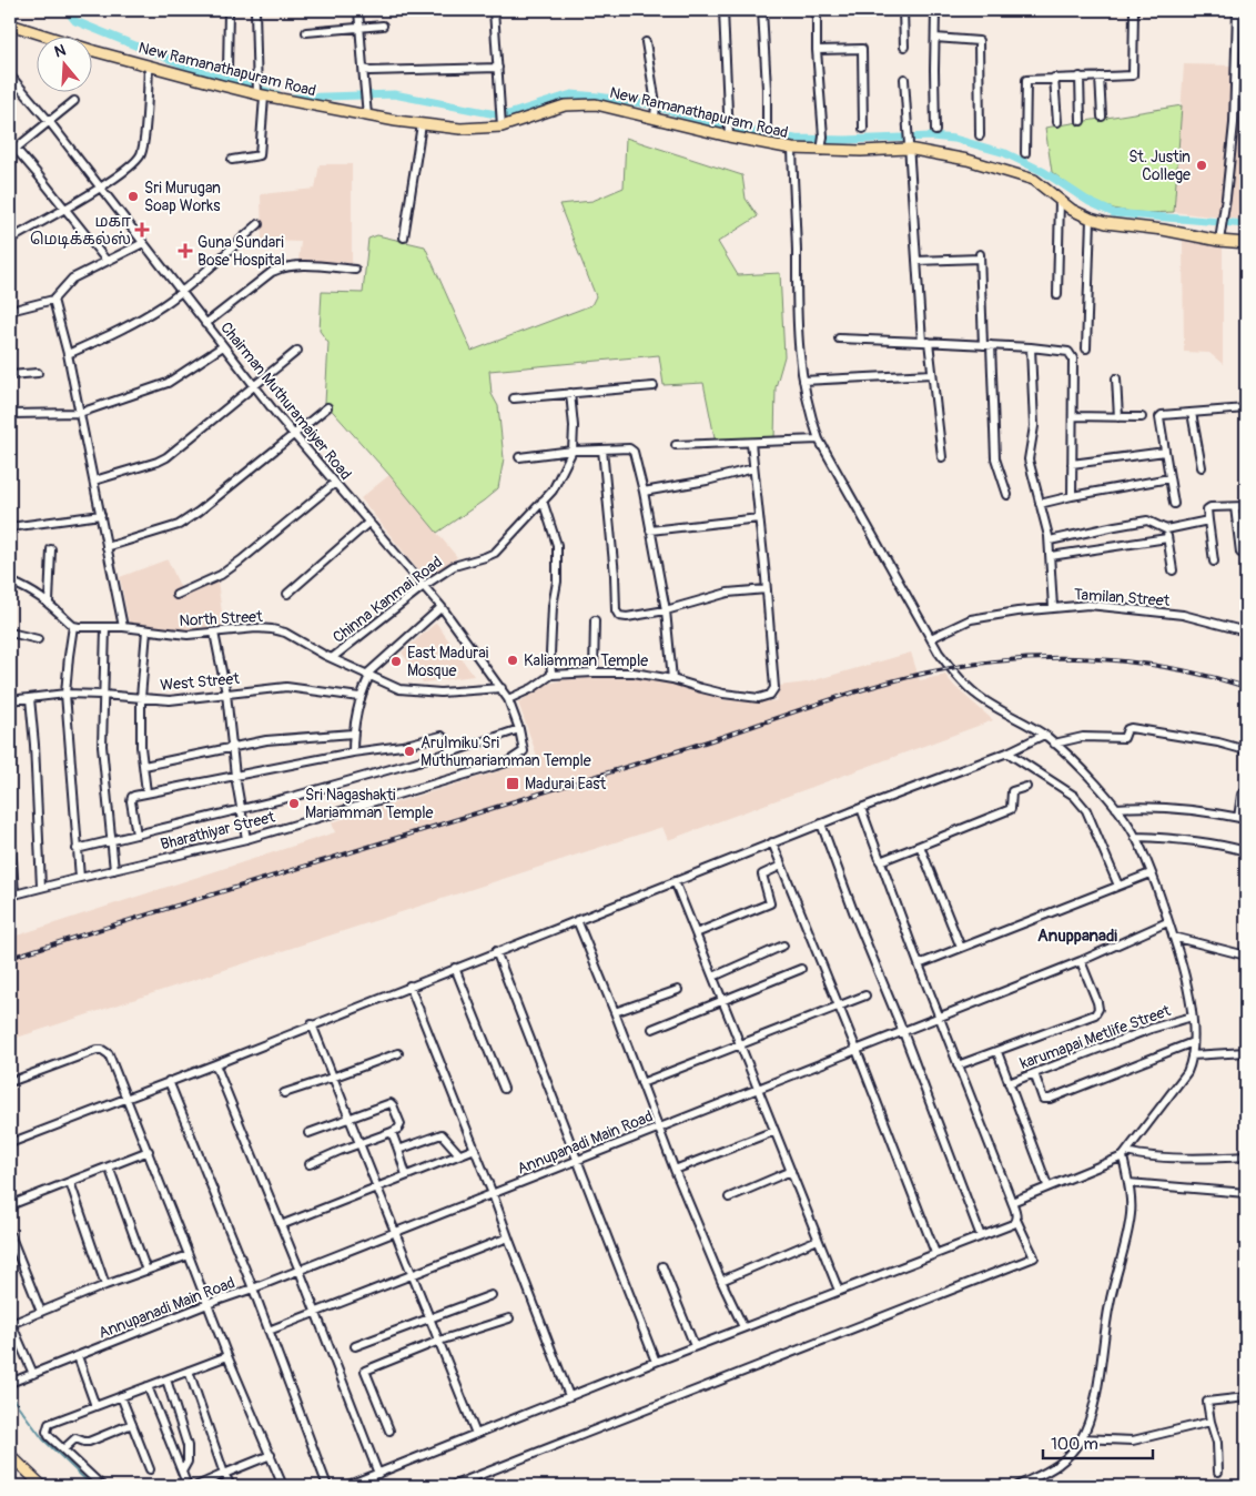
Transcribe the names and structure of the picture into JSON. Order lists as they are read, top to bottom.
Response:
{
  "streets": {
    "main road": ["New Ramanathapuram Road"],
    "street": [
      "Chairman Muthuramaiyer Road",
      "Tamilan Street",
      "Chinna Kanmai Road",
      "North Street",
      "West Street",
      "Bharathiyar Street",
      "karumapai Metlife Street",
      "Annupanadi Main Road"
    ]
  },
  "crossings": [
    ["Chairman Muthuramaiyer Road", "Chinna Kanmai Road"],
    ["Chairman Muthuramaiyer Road", "North Street"],
    ["Chairman Muthuramaiyer Road", "Bharathiyar Street"],
    ["Chinna Kanmai Road", "North Street"]
  ],
  "districts": ["Anuppanadi"],
  "places": {
    "other": [
      "St. Justin College",
      "Sri Murugan Soap Works",
      "Kaliamman Temple",
      "East Madurai Mosque",
      "Arulmiku Sri Muthumariamman Temple",
      "Sri Nagashakti Mariamman Temple"
    ],
    "health": ["மகா மெடிக்கல்ஸ்", "Guna Sundari Bose Hospital"],
    "transit": ["Madurai East"]
  },
  "scale_bar": "100 m",
  "north": "top"
}
